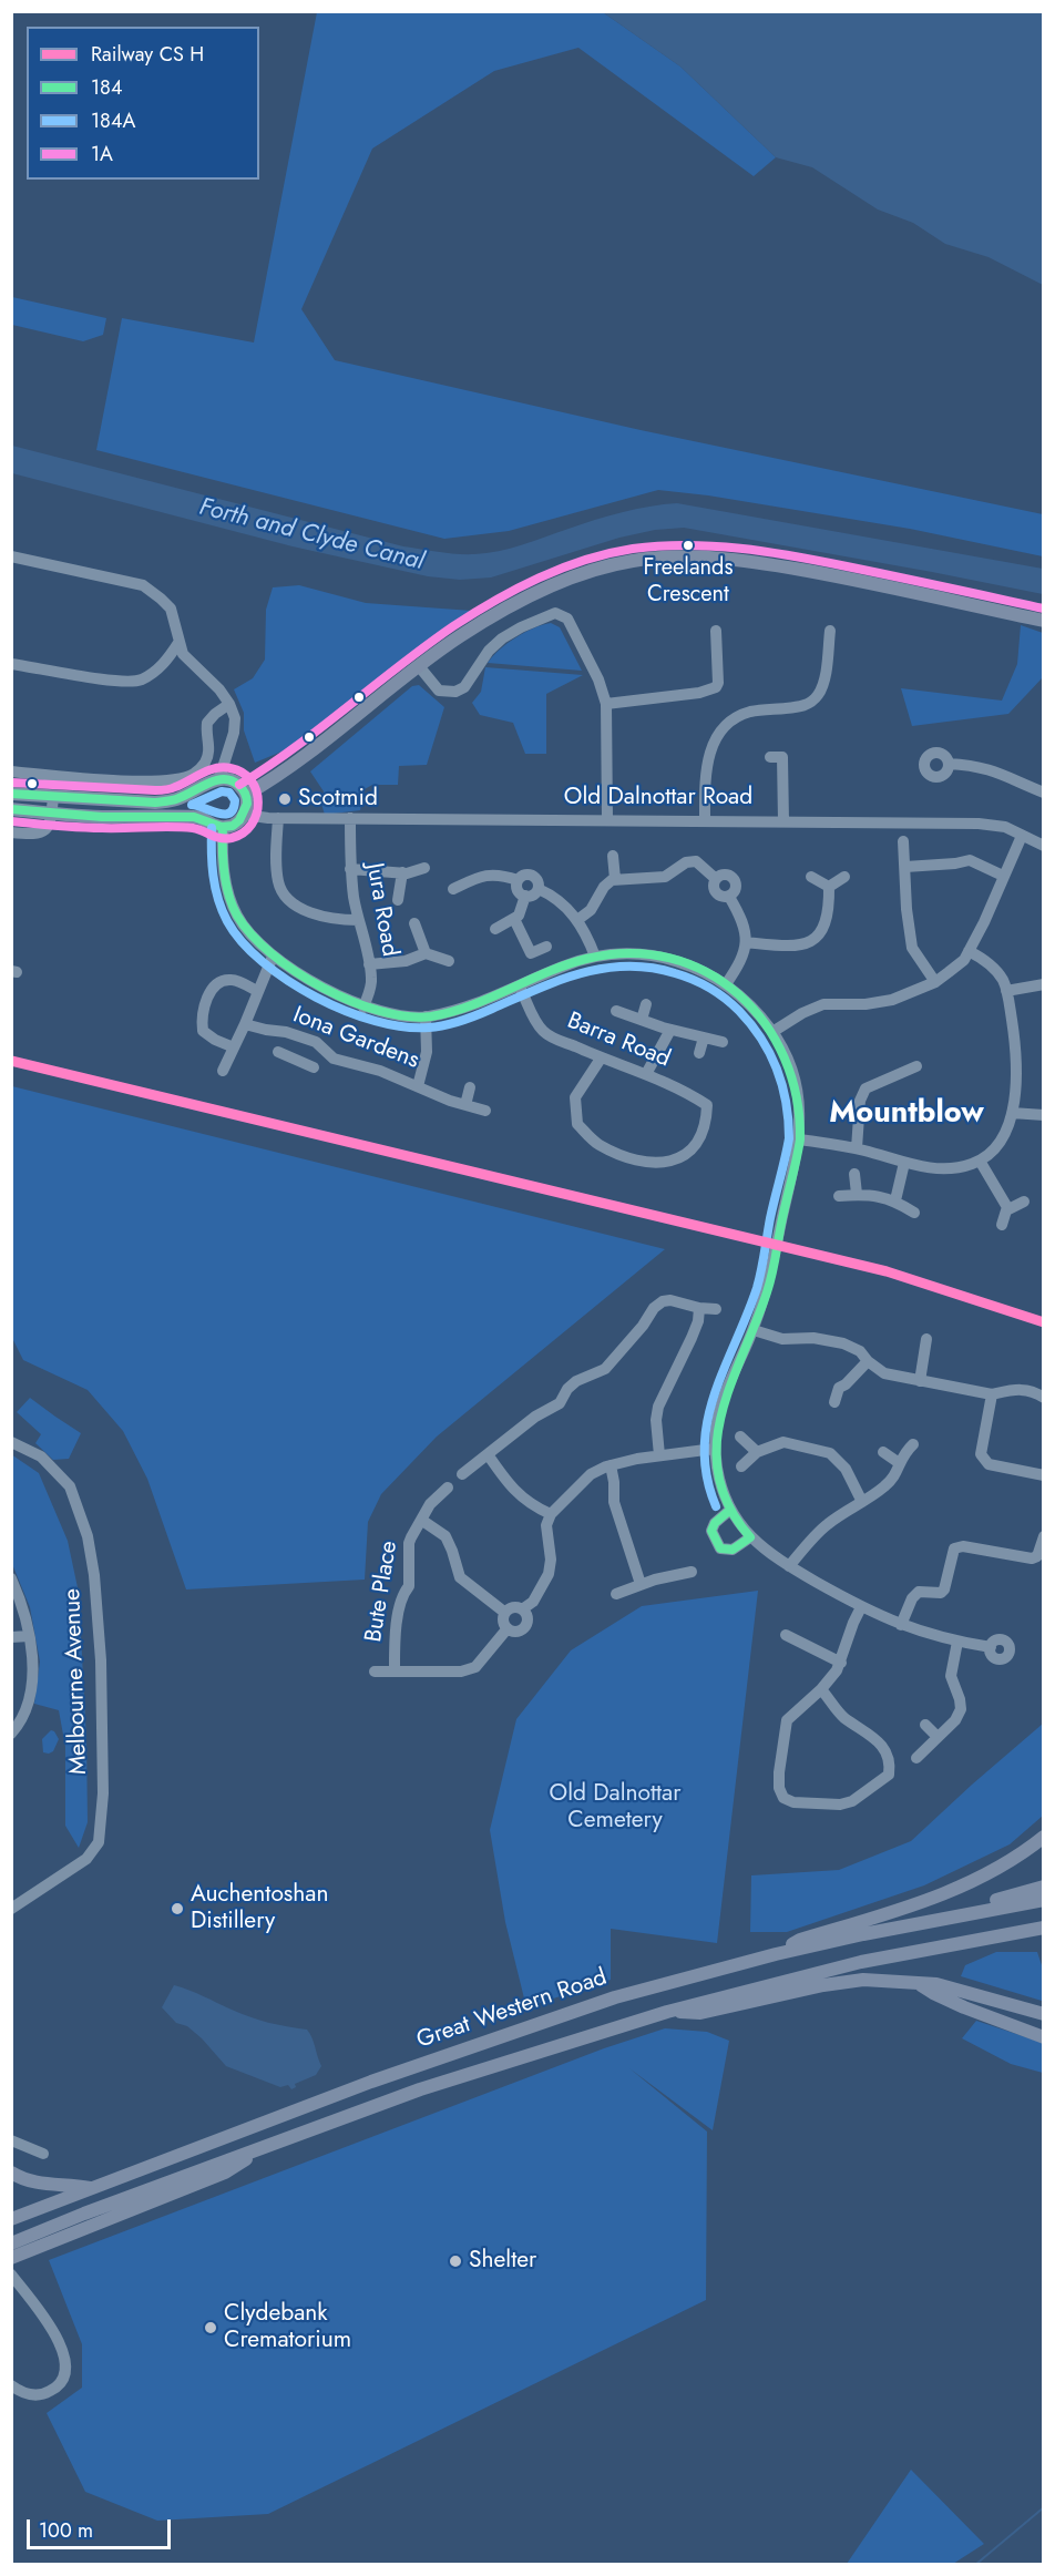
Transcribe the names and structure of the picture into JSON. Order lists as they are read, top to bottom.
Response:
{
  "streets": {
    "main road": ["Great Western Road"],
    "street": [
      "Old Dalnottar Road",
      "Jura Road",
      "Iona Gardens",
      "Barra Road",
      "Bute Place",
      "Melbourne Avenue"
    ]
  },
  "crossings": [
    ["Old Dalnottar Road", "Jura Road"]
  ],
  "districts": ["Mountblow"],
  "water": ["Forth and Clyde Canal"],
  "parks": ["Old Dalnottar Cemetery"],
  "places": [
    "Freelands Crescent",
    "Scotmid",
    "Auchentoshan Distillery",
    "Shelter",
    "Clydebank Crematorium"
  ],
  "lines": ["transit line 1A", "transit line 184", "transit line 184A"],
  "legend": [
    "Railway CS H",
    "184",
    "184A",
    "1A"
  ],
  "scale_bar": "100 m"
}
